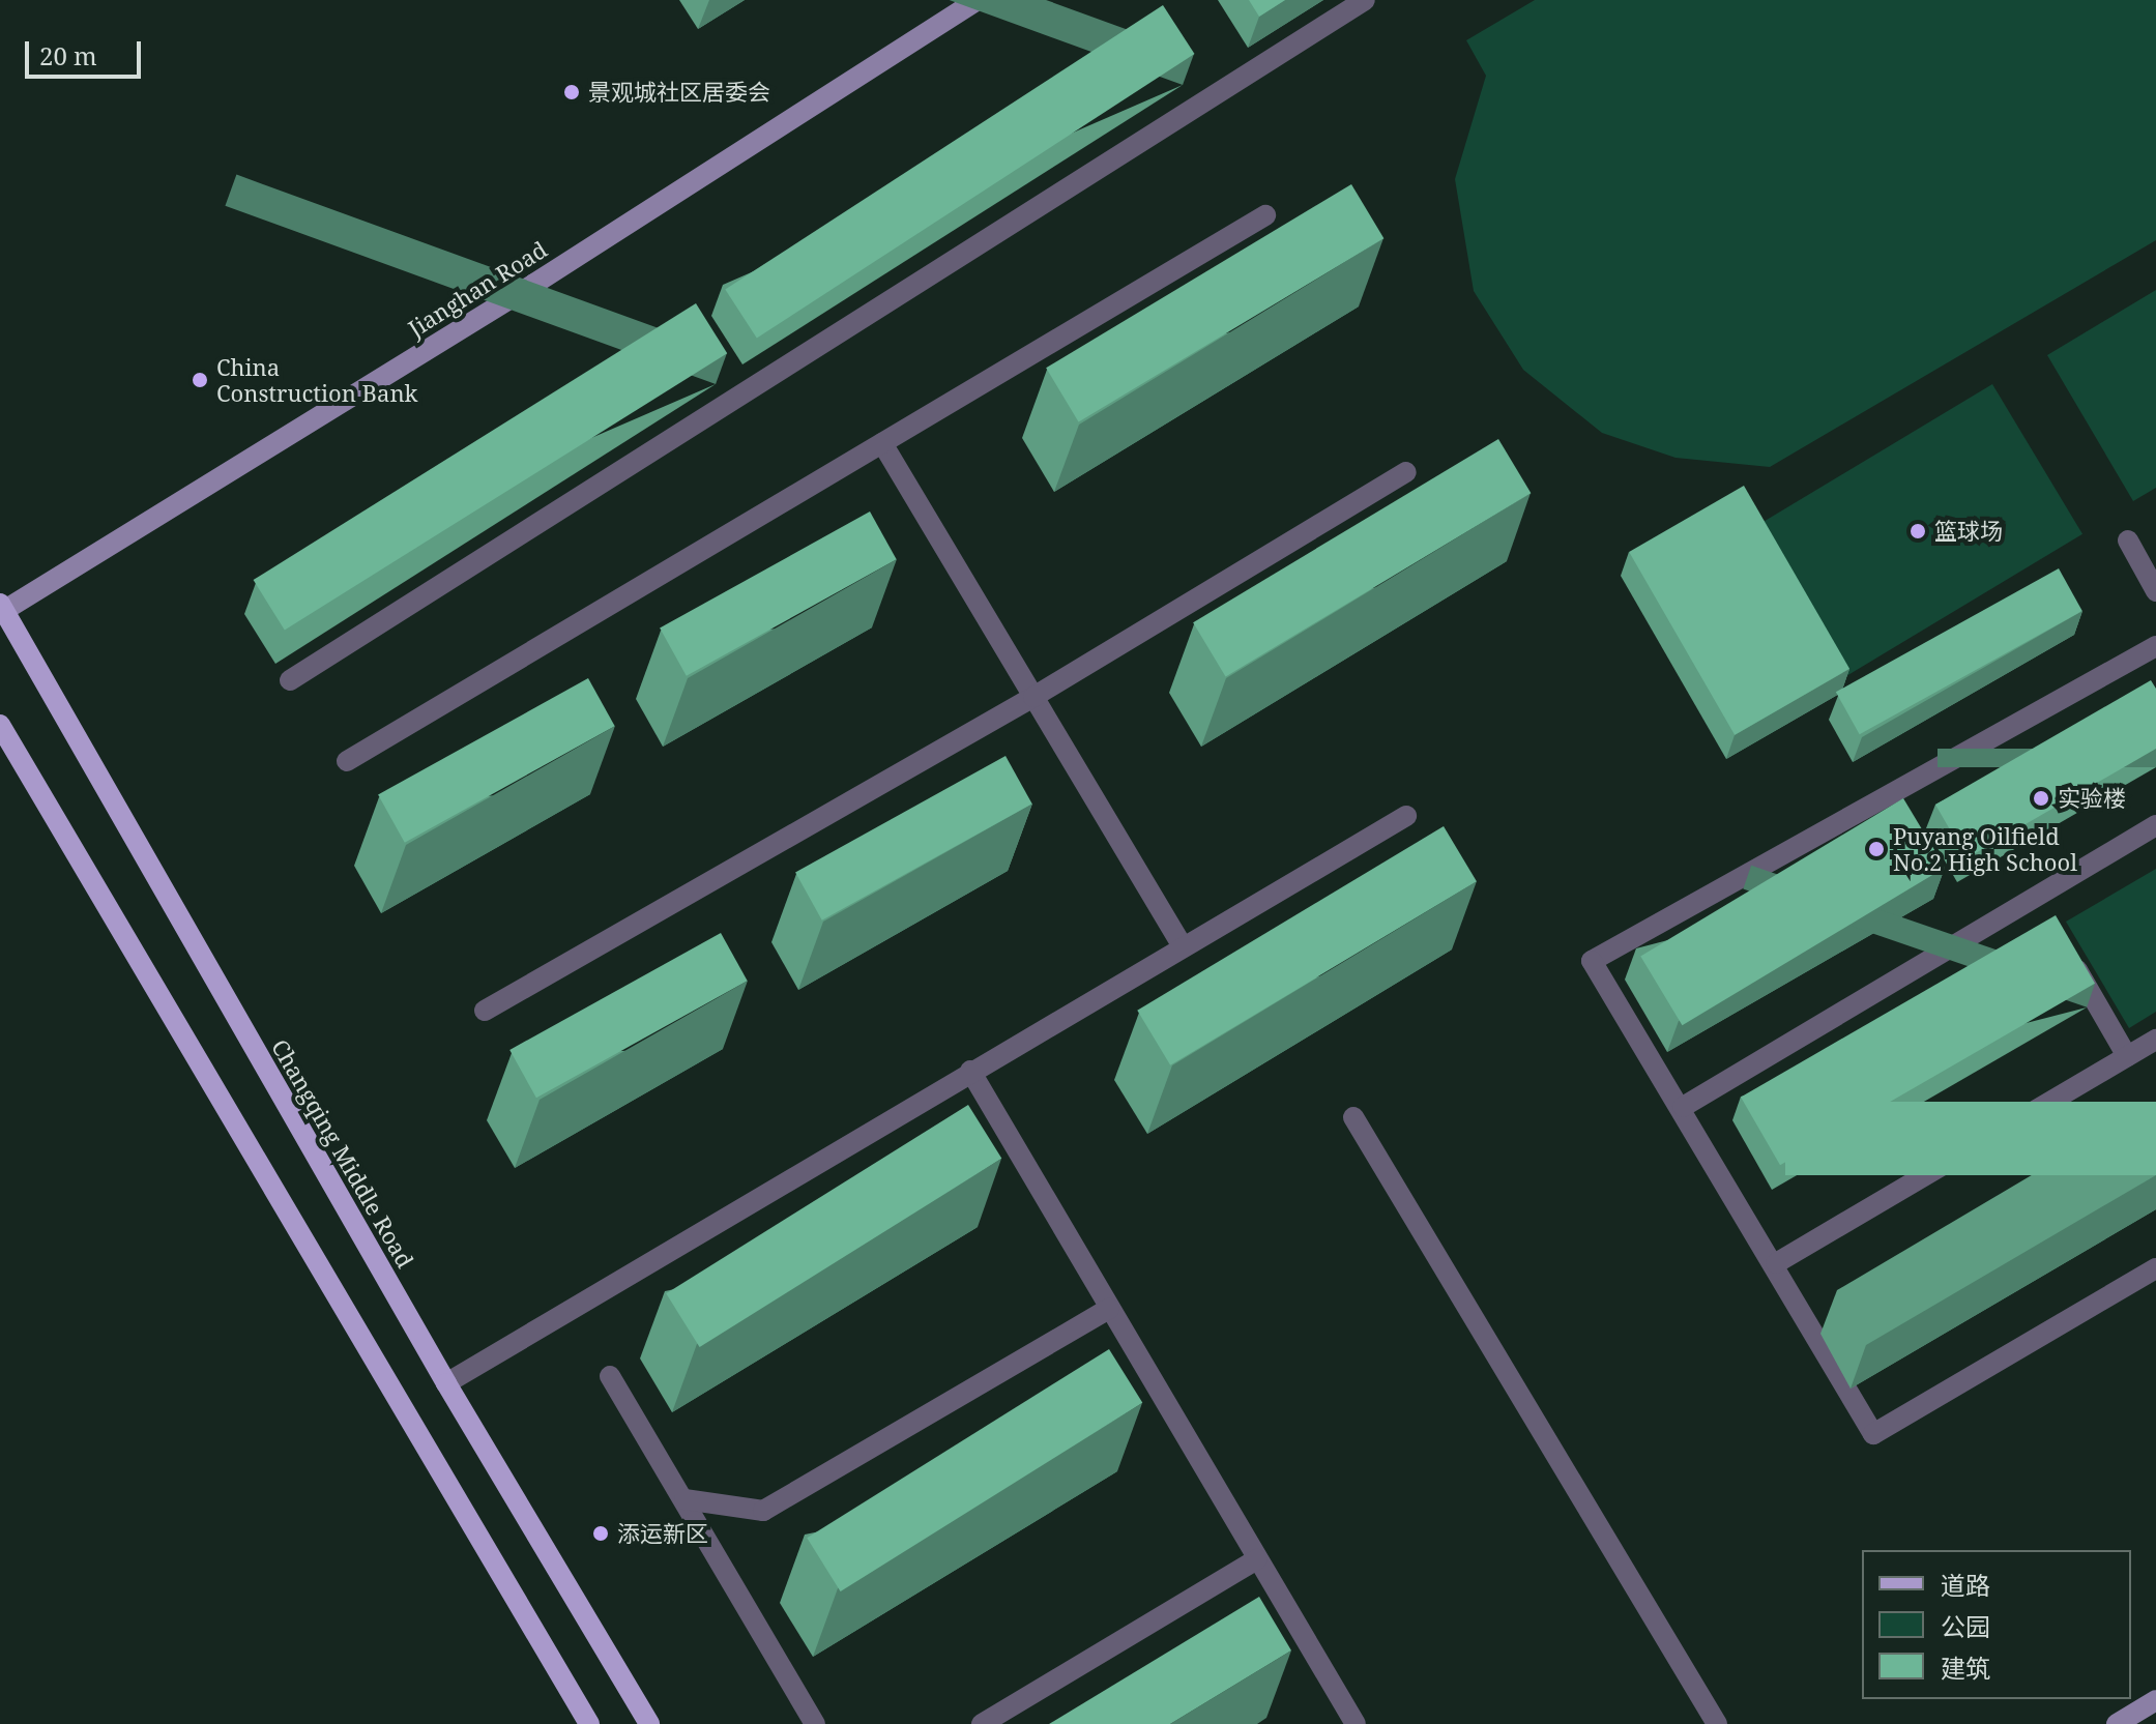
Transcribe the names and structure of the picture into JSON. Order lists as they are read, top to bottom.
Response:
{
  "streets": {
    "main road": ["Changqing Middle Road"],
    "street": ["Jianghan Road"]
  },
  "crossings": [
    ["Jianghan Road", "Changqing Middle Road"]
  ],
  "places": [
    "景观城社区居委会",
    "China Construction Bank",
    "篮球场",
    "实验楼",
    "Puyang Oilfield No.2 High School",
    "添运新区"
  ],
  "legend": ["道路", "公园", "建筑"],
  "scale_bar": "20 m"
}
